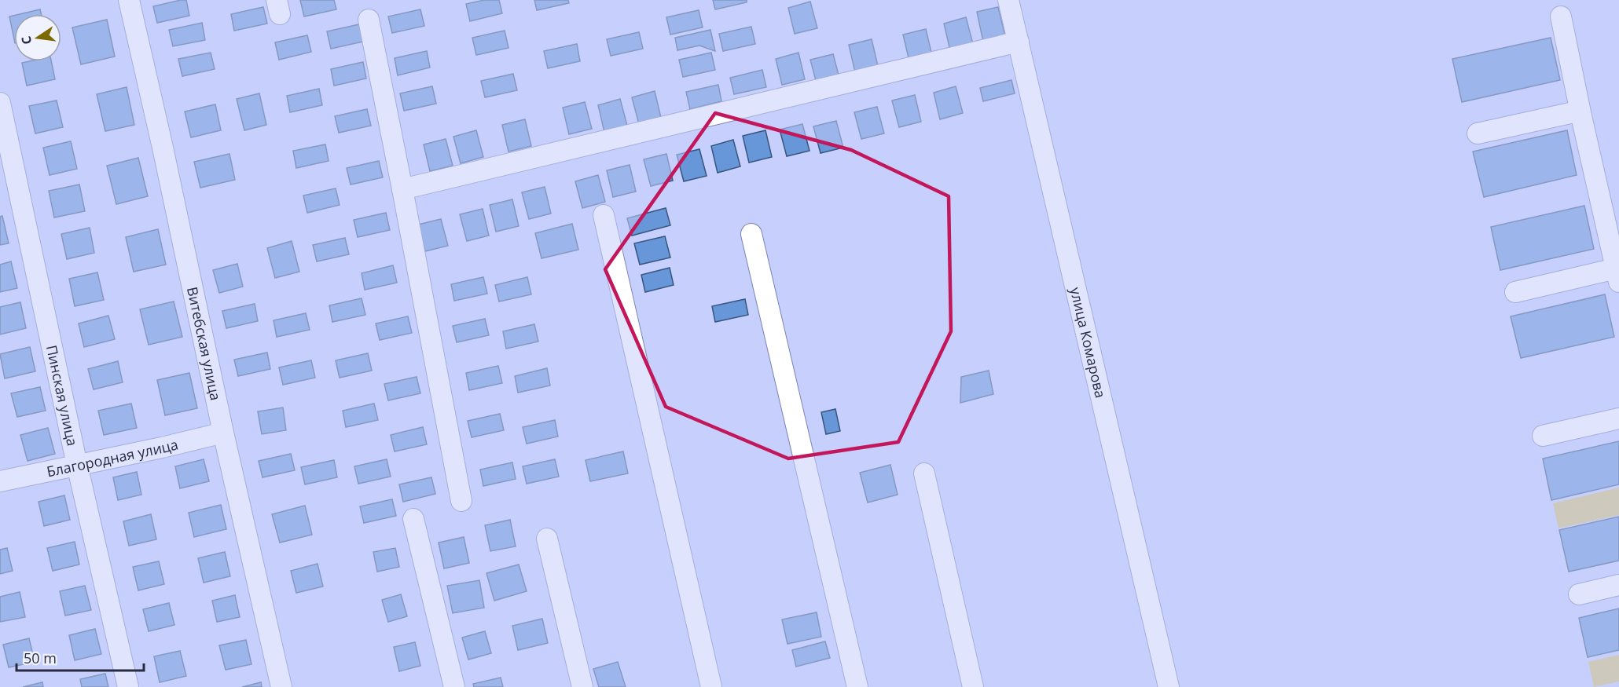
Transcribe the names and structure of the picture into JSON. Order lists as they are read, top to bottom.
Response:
{
  "streets": {
    "street": [
      "улица Комарова",
      "Витебская улица",
      "Пинская улица",
      "Благородная улица"
    ]
  },
  "crossings": [
    ["Витебская улица", "Благородная улица"],
    ["Пинская улица", "Благородная улица"]
  ],
  "scale_bar": "50 m",
  "north": "left"
}
